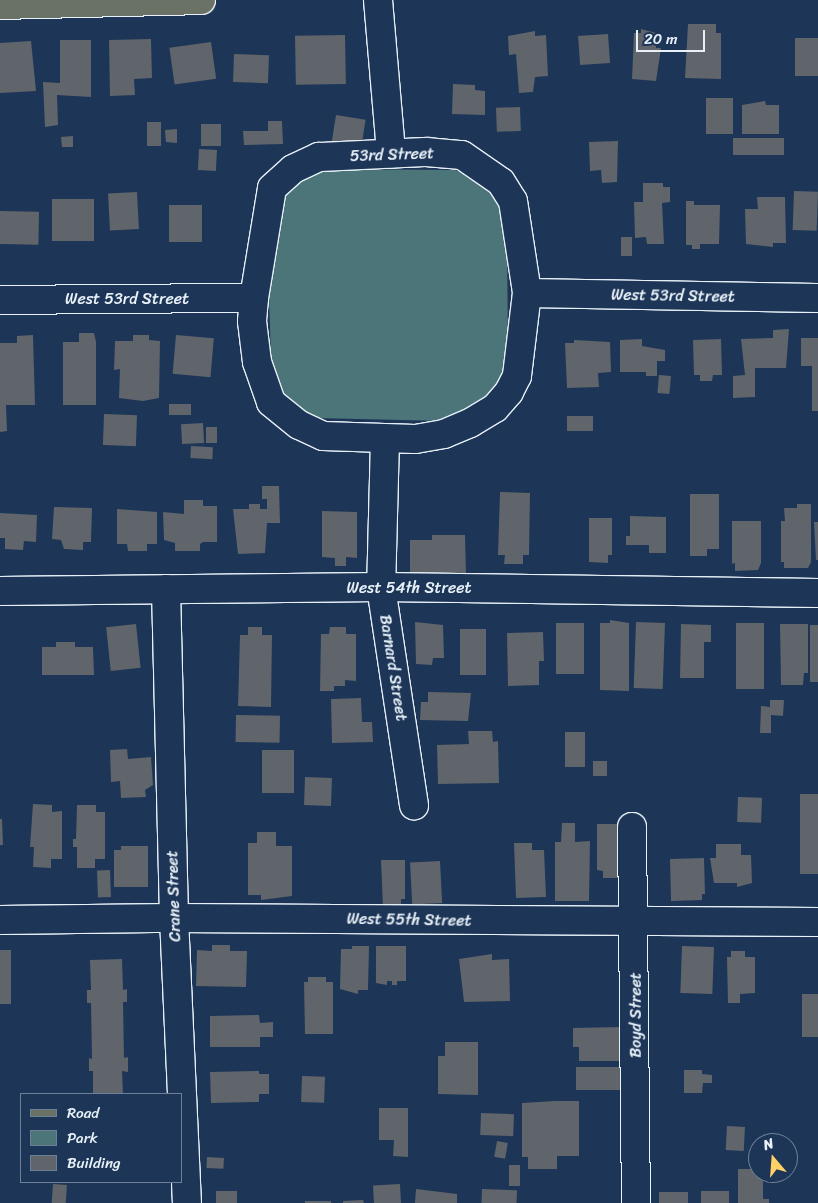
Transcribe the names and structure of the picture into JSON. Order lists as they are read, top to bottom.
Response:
{
  "streets": {
    "street": [
      "53rd Street",
      "West 53rd Street",
      "West 54th Street",
      "Barnard Street",
      "Crane Street",
      "West 55th Street",
      "Boyd Street"
    ]
  },
  "crossings": [
    ["53rd Street", "West 53rd Street"],
    ["53rd Street", "Barnard Street"],
    ["West 54th Street", "Barnard Street"],
    ["West 54th Street", "Crane Street"],
    ["Crane Street", "West 55th Street"],
    ["West 55th Street", "Boyd Street"]
  ],
  "legend": ["Road", "Park", "Building"],
  "scale_bar": "20 m",
  "north": "top"
}
